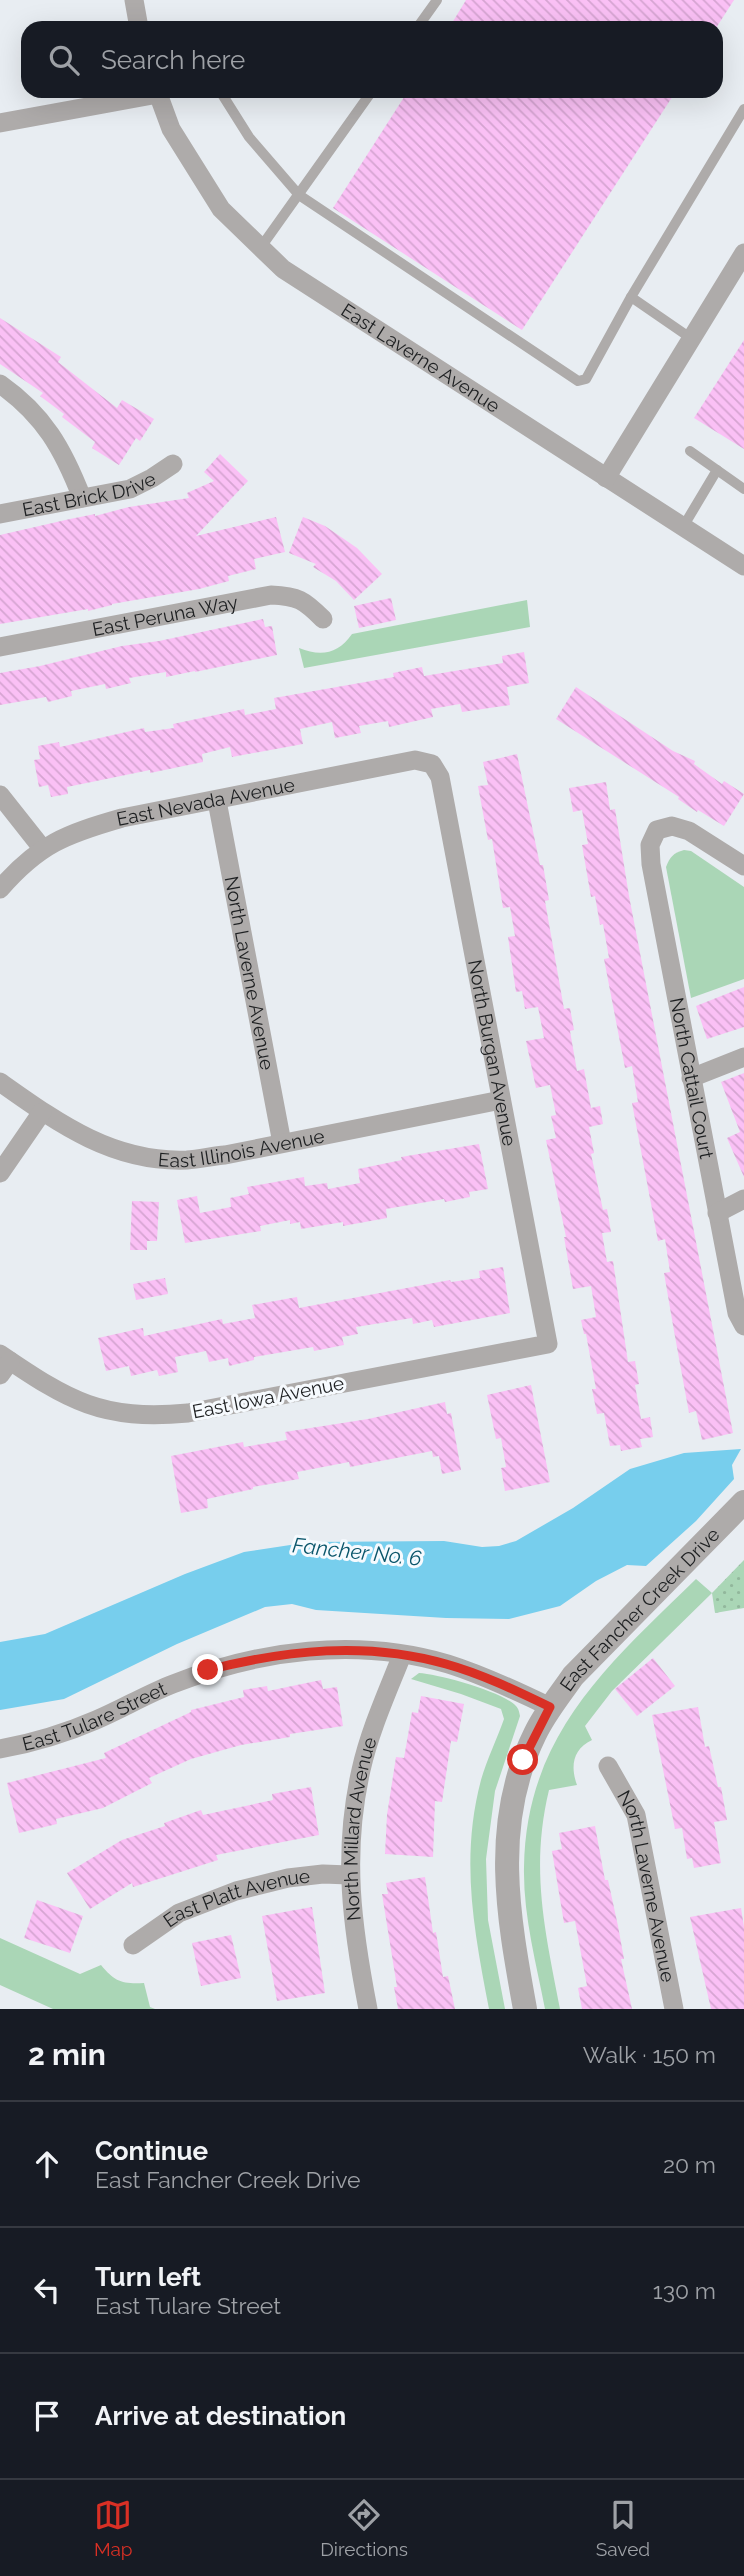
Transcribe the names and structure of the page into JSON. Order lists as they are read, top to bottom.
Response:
{
  "streets": {
    "street": [
      "East Laverne Avenue",
      "East Brick Drive",
      "East Peruna Way",
      "East Nevada Avenue",
      "North Laverne Avenue",
      "North Burgan Avenue",
      "North Cattail Court",
      "East Illinois Avenue",
      "East Iowa Avenue",
      "East Fancher Creek Drive",
      "East Tulare Street",
      "North Millard Avenue",
      "East Platt Avenue"
    ]
  },
  "crossings": [
    ["East Nevada Avenue", "North Laverne Avenue"],
    ["East Nevada Avenue", "North Burgan Avenue"],
    ["North Laverne Avenue", "East Illinois Avenue"],
    ["North Burgan Avenue", "East Illinois Avenue"],
    ["North Burgan Avenue", "East Iowa Avenue"],
    ["East Fancher Creek Drive", "East Tulare Street"],
    ["East Tulare Street", "North Millard Avenue"],
    ["North Millard Avenue", "East Platt Avenue"]
  ],
  "water": ["Fancher No. 6"],
  "page": {
    "search": "Search here",
    "heading": ["2 min", "Walk · 150 m"],
    "list": [
      ["Continue", "East Fancher Creek Drive", "20 m"],
      ["Turn left", "East Tulare Street", "130 m"],
      "Arrive at destination"
    ],
    "nav": ["Map", "Directions", "Saved"]
  }
}
